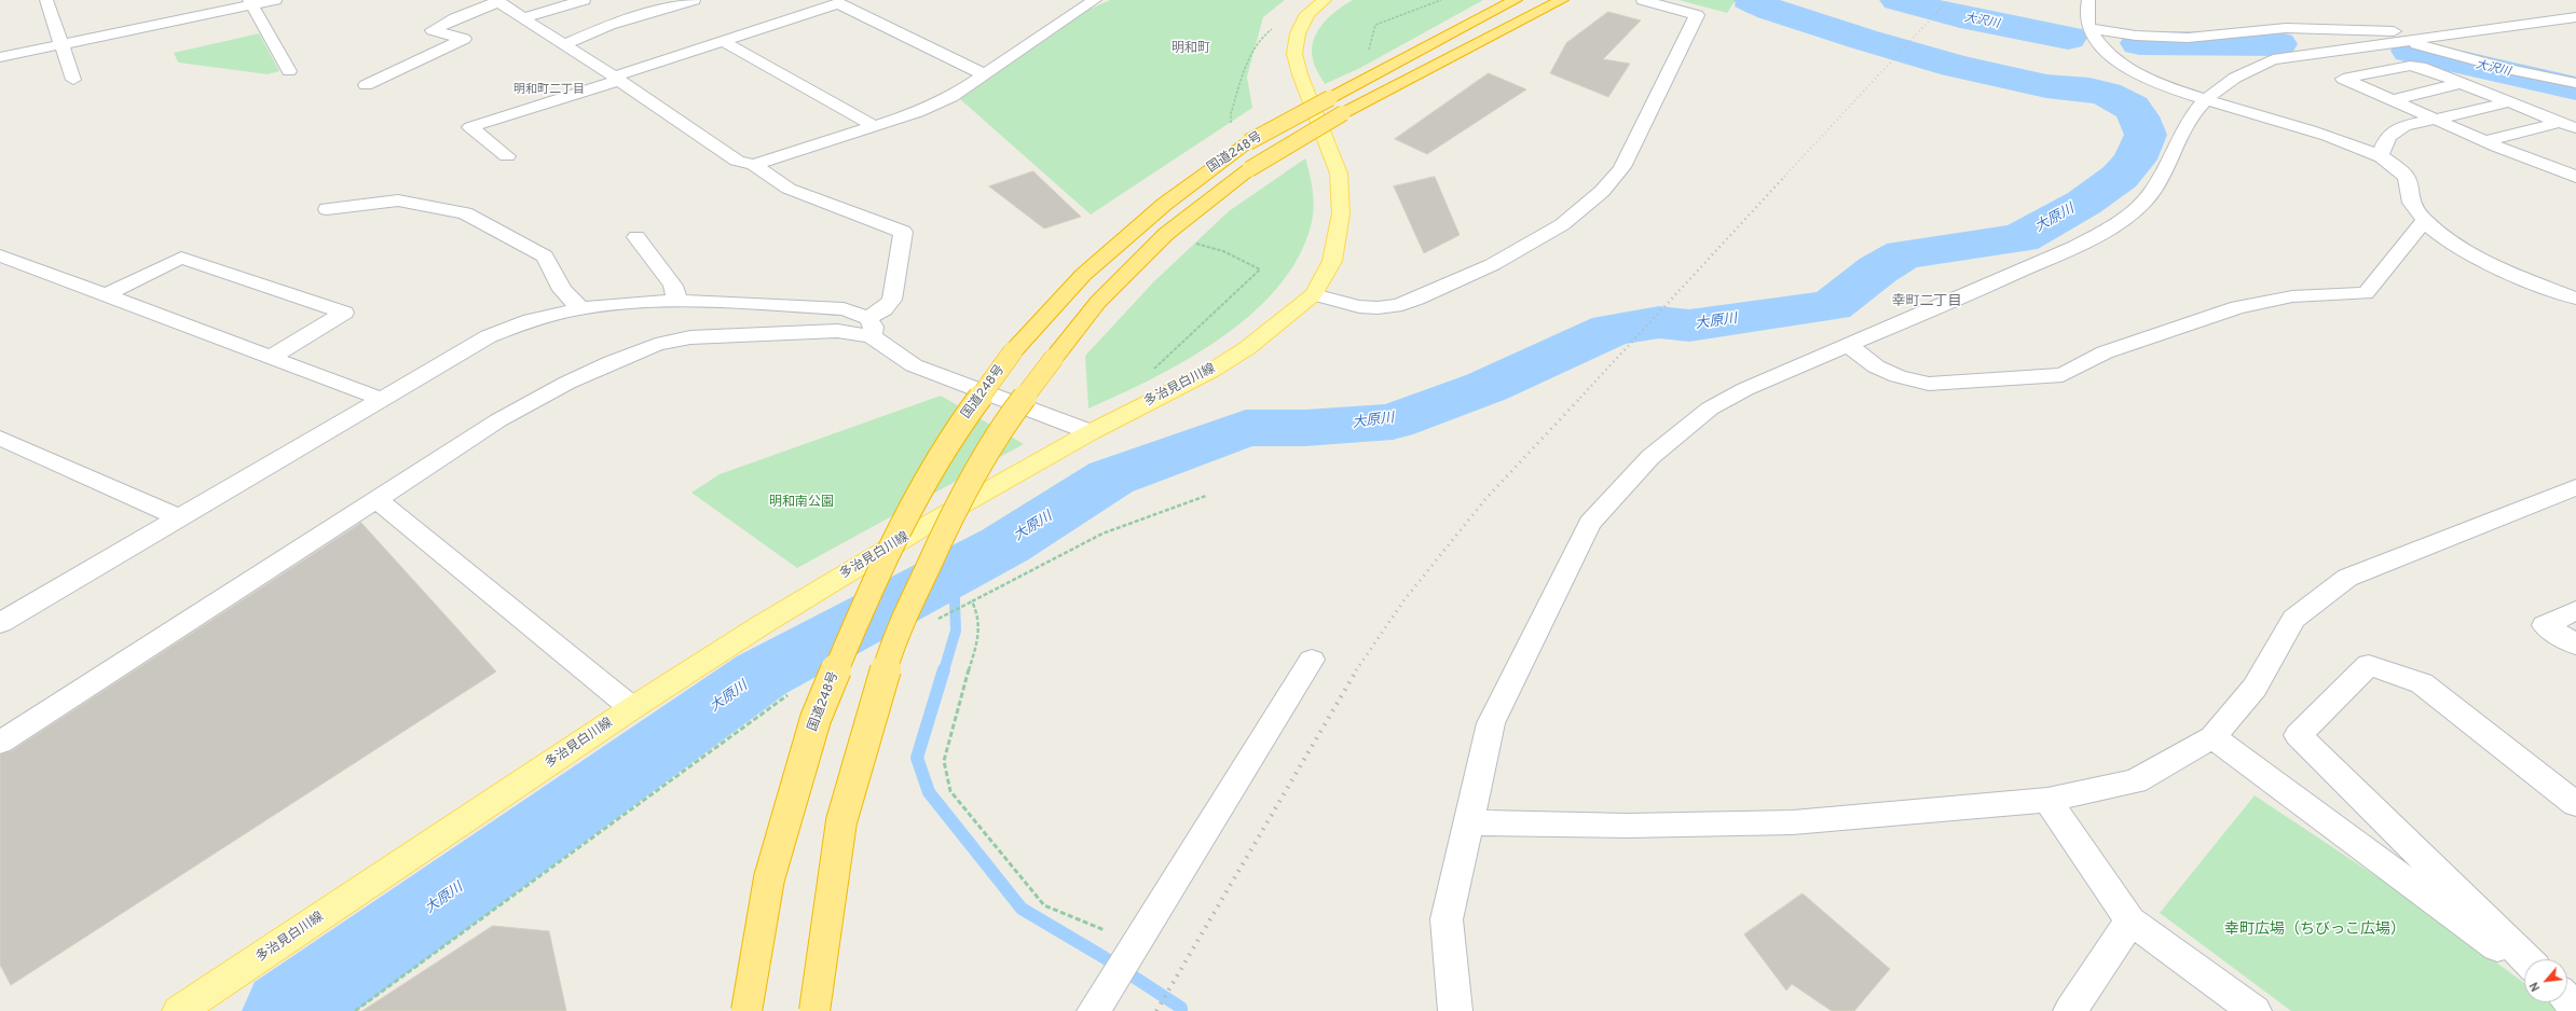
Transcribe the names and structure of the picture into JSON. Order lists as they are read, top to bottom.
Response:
{
  "streets": {
    "highway": ["国道248号"],
    "main road": ["多治見白川線"]
  },
  "districts": ["明和町", "明和町二丁目", "幸町二丁目"],
  "water": ["大沢川", "大原川"],
  "parks": ["明和南公園", "幸町広場（ちびっこ広場）"],
  "north": "bottom left"
}
